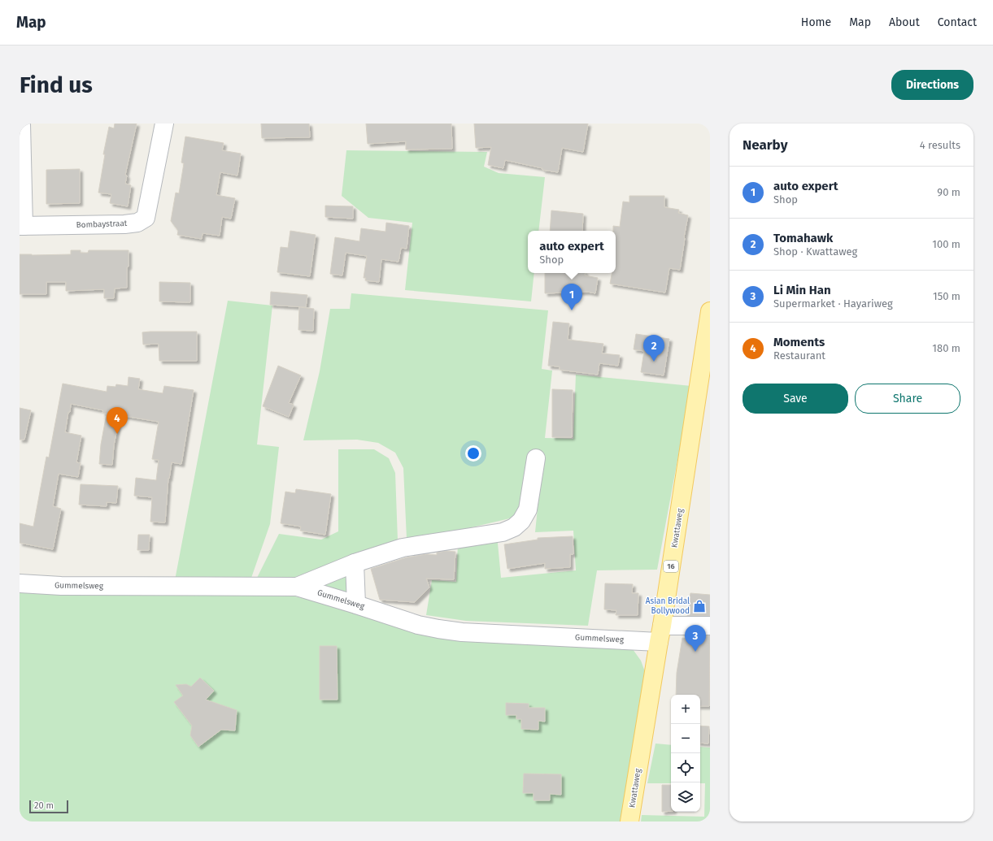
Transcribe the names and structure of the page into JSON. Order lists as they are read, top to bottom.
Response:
{
  "streets": {
    "main road": ["Kwattaweg", "16"],
    "street": ["Bombaystraat", "Gummelsweg"]
  },
  "crossings": [
    ["Kwattaweg", "Gummelsweg"]
  ],
  "places": {
    "shop": ["Asian Bridal Bollywood"]
  },
  "scale_bar": "20 m",
  "page": {
    "header": "Map",
    "nav": [
      "Home",
      "Map",
      "About",
      "Contact"
    ],
    "buttons": [
      "Directions",
      ["Save", "Share"]
    ],
    "title": "Find us",
    "heading": ["Nearby", "4 results"],
    "list": [
      {
        "mark": "1",
        "name": "auto expert",
        "note": "Shop",
        "value": "90 m"
      },
      {
        "mark": "2",
        "name": "Tomahawk",
        "note": "Shop · Kwattaweg",
        "value": "100 m"
      },
      {
        "mark": "3",
        "name": "Li Min Han",
        "note": "Supermarket · Hayariweg",
        "value": "150 m"
      },
      {
        "mark": "4",
        "name": "Moments",
        "note": "Restaurant",
        "value": "180 m"
      }
    ],
    "popup": ["auto expert", "Shop"],
    "pins": [
      "1",
      "2",
      "4",
      "3"
    ],
    "map_buttons": ["+", "−"],
    "scale": "20 m"
  }
}
